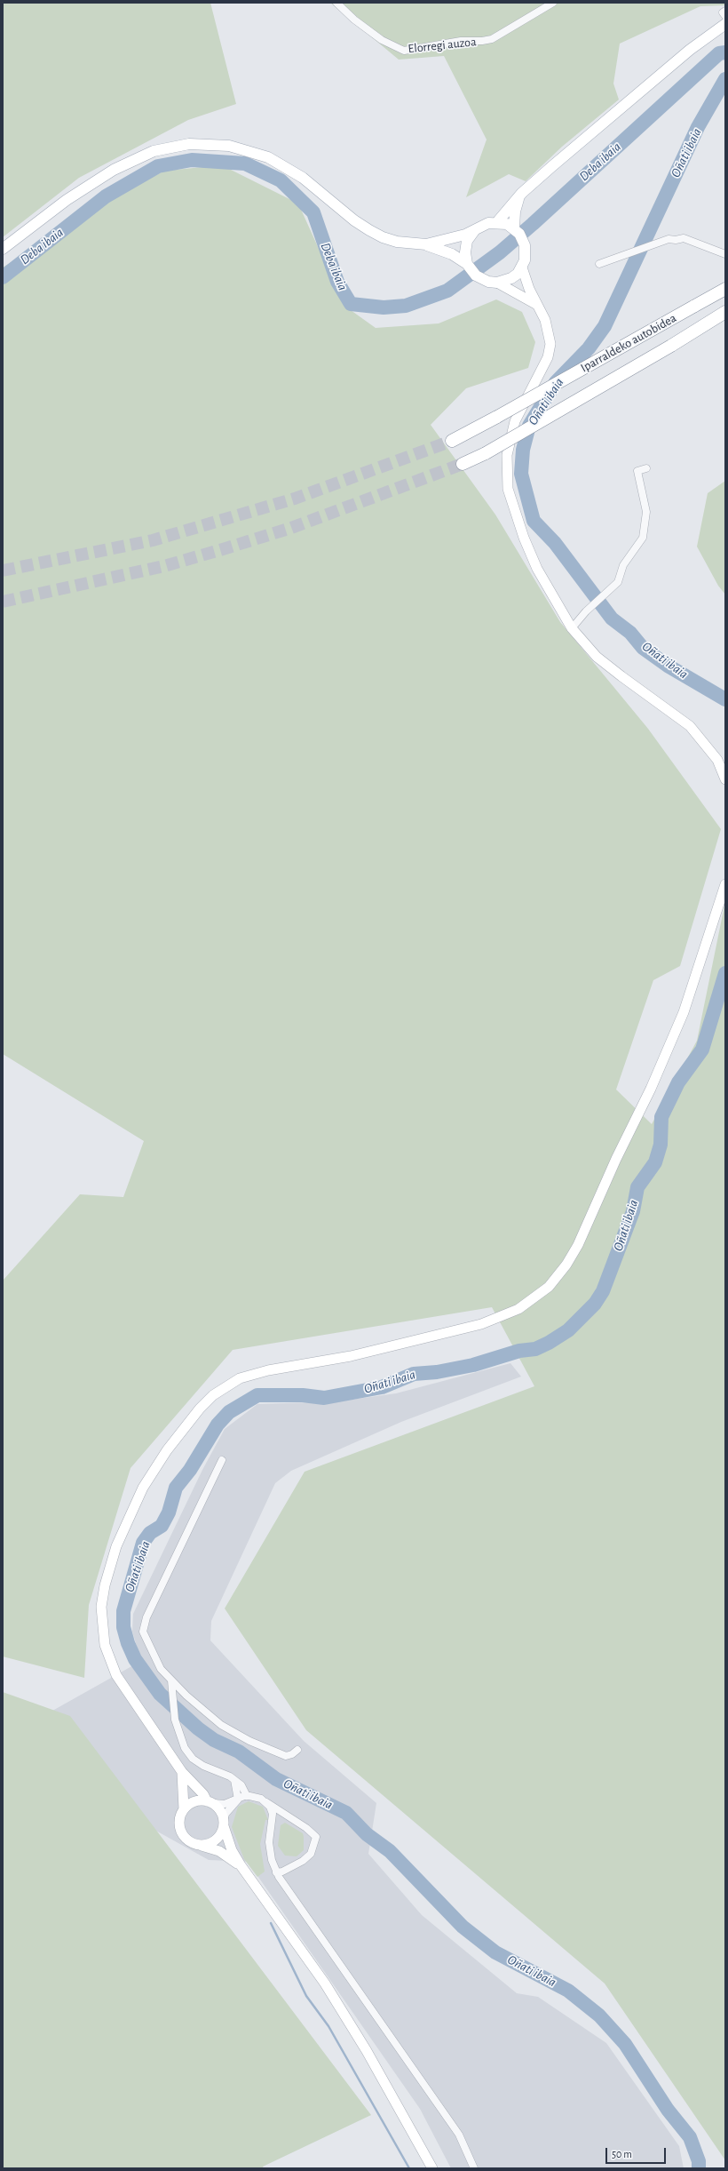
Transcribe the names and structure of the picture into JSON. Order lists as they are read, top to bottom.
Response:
{
  "streets": {
    "highway": ["Iparraldeko autobidea"],
    "street": ["Elorregi auzoa"]
  },
  "water": ["Oñati ibaia", "Deba ibaia"],
  "scale_bar": "50 m"
}
